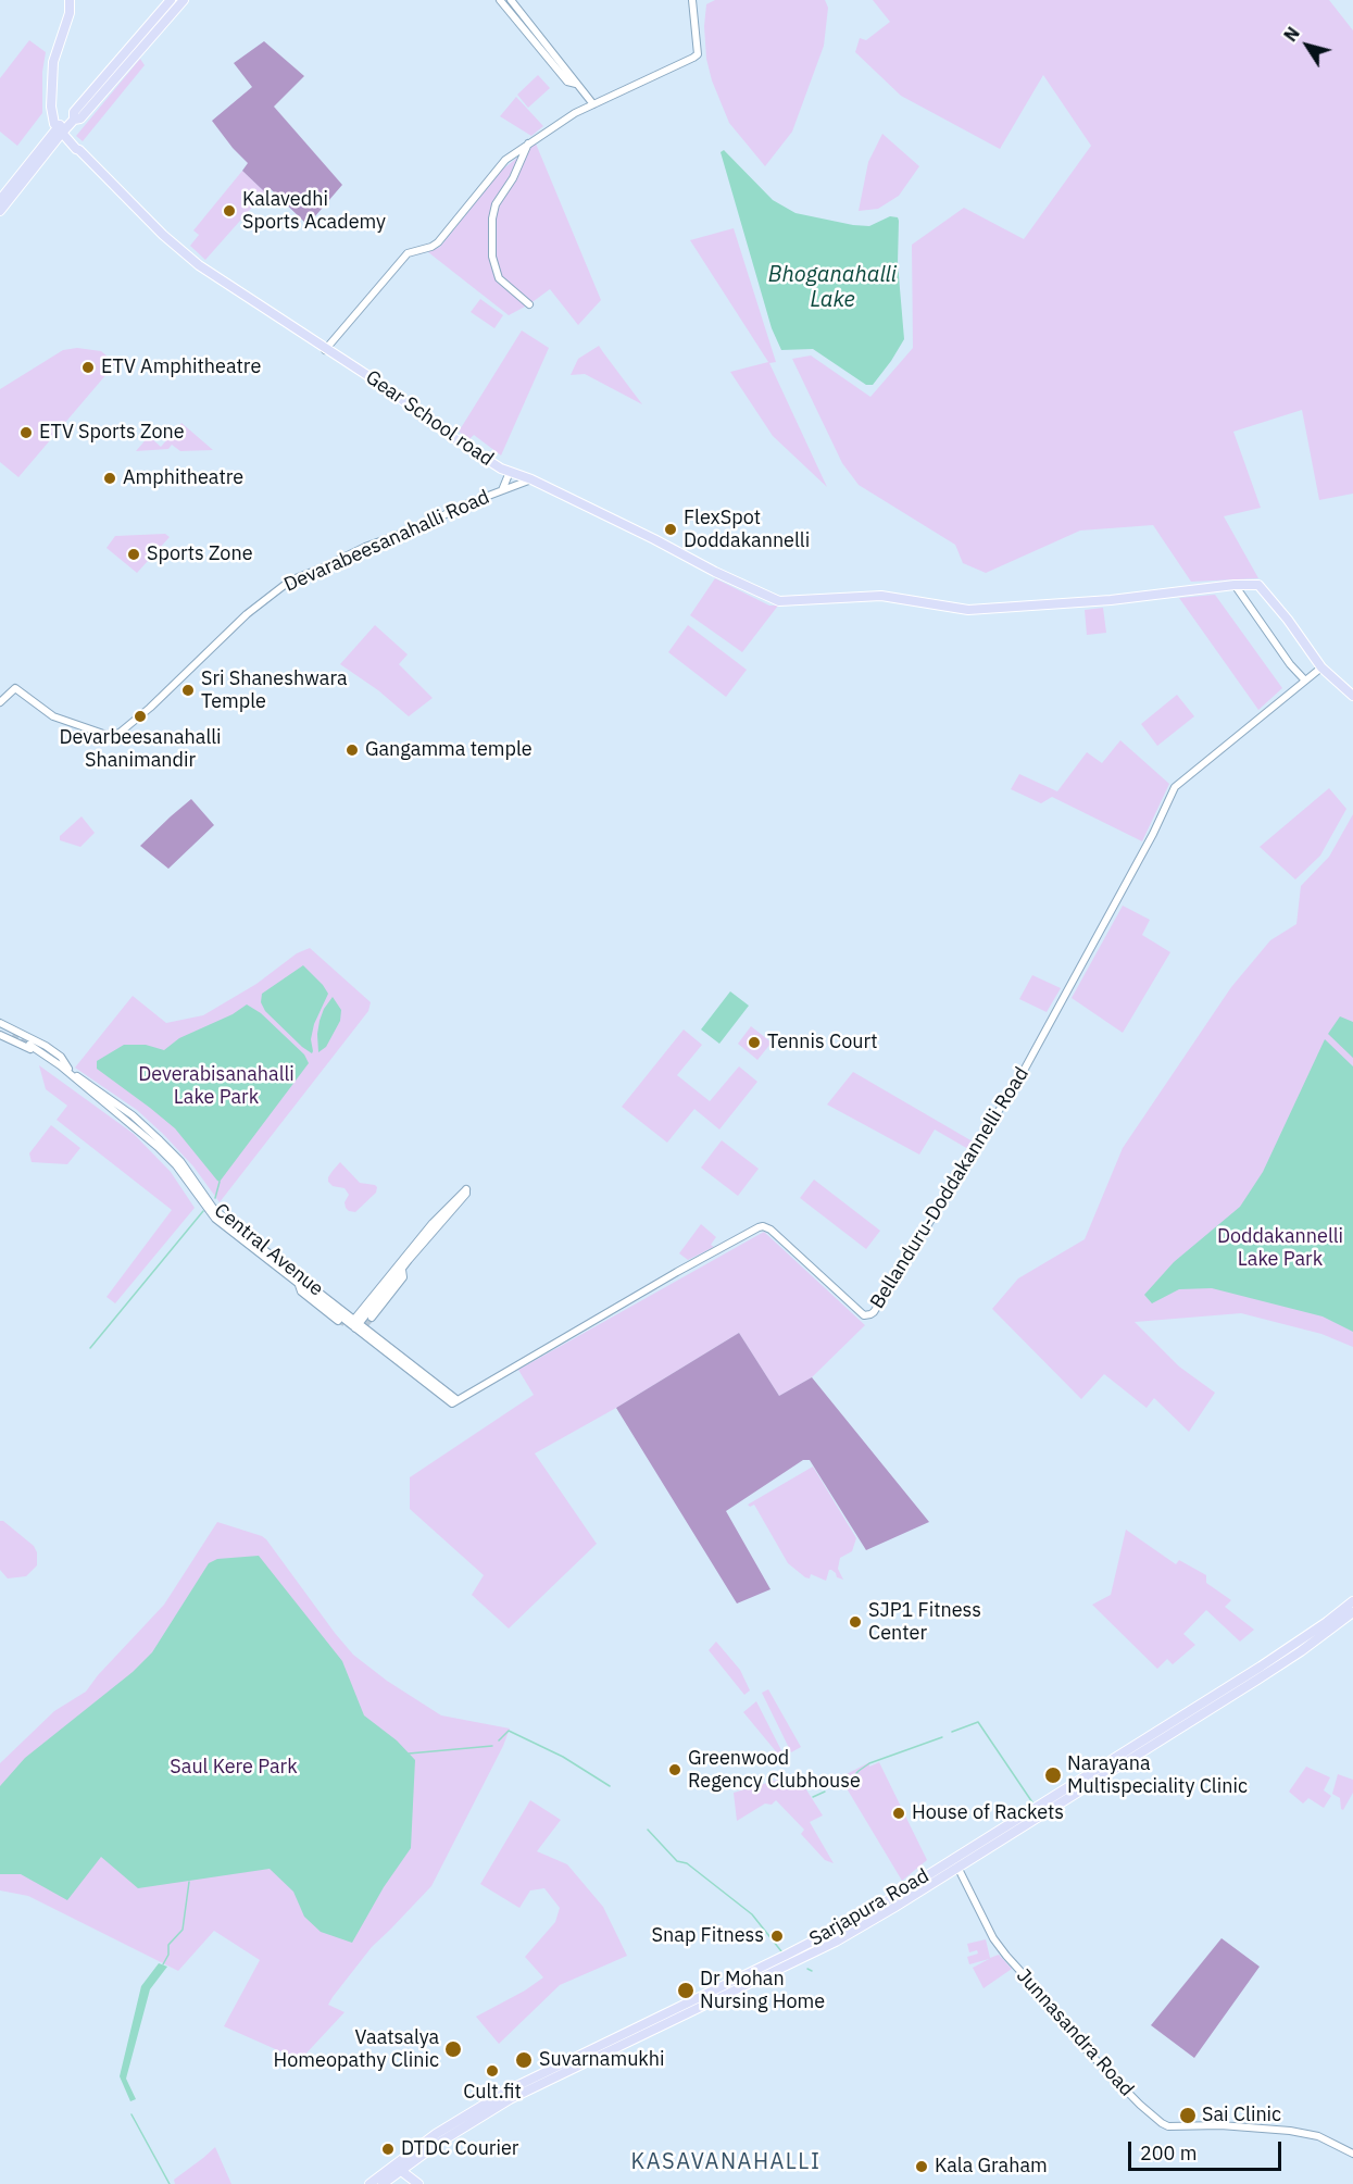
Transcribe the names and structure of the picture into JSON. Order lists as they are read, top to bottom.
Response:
{
  "streets": {
    "main road": ["Gear School road", "Sarjapura Road"],
    "street": [
      "Devarabeesanahalli Road",
      "Bellanduru-Doddakannelli Road",
      "Central Avenue",
      "Junnasandra Road"
    ]
  },
  "crossings": [
    ["Gear School road", "Devarabeesanahalli Road"],
    ["Gear School road", "Bellanduru-Doddakannelli Road"],
    ["Bellanduru-Doddakannelli Road", "Central Avenue"],
    ["Sarjapura Road", "Junnasandra Road"]
  ],
  "districts": ["KASAVANAHALLI"],
  "water": ["Bhoganahalli Lake"],
  "parks": ["Deverabisanahalli Lake Park", "Doddakannelli Lake Park", "Saul Kere Park"],
  "places": [
    "Kalavedhi Sports Academy",
    "ETV Amphitheatre",
    "ETV Sports Zone",
    "Amphitheatre",
    "FlexSpot Doddakannelli",
    "Sports Zone",
    "Sri Shaneshwara Temple",
    "Devarbeesanahalli Shanimandir",
    "Gangamma temple",
    "Tennis Court",
    "SJP1 Fitness Center",
    "Greenwood Regency Clubhouse",
    "Narayana Multispeciality Clinic",
    "House of Rackets",
    "Snap Fitness",
    "Dr Mohan Nursing Home",
    "Vaatsalya Homeopathy Clinic",
    "Suvarnamukhi",
    "Cult.fit",
    "Sai Clinic",
    "DTDC Courier",
    "Kala Graham"
  ],
  "scale_bar": "200 m",
  "north": "top left"
}
